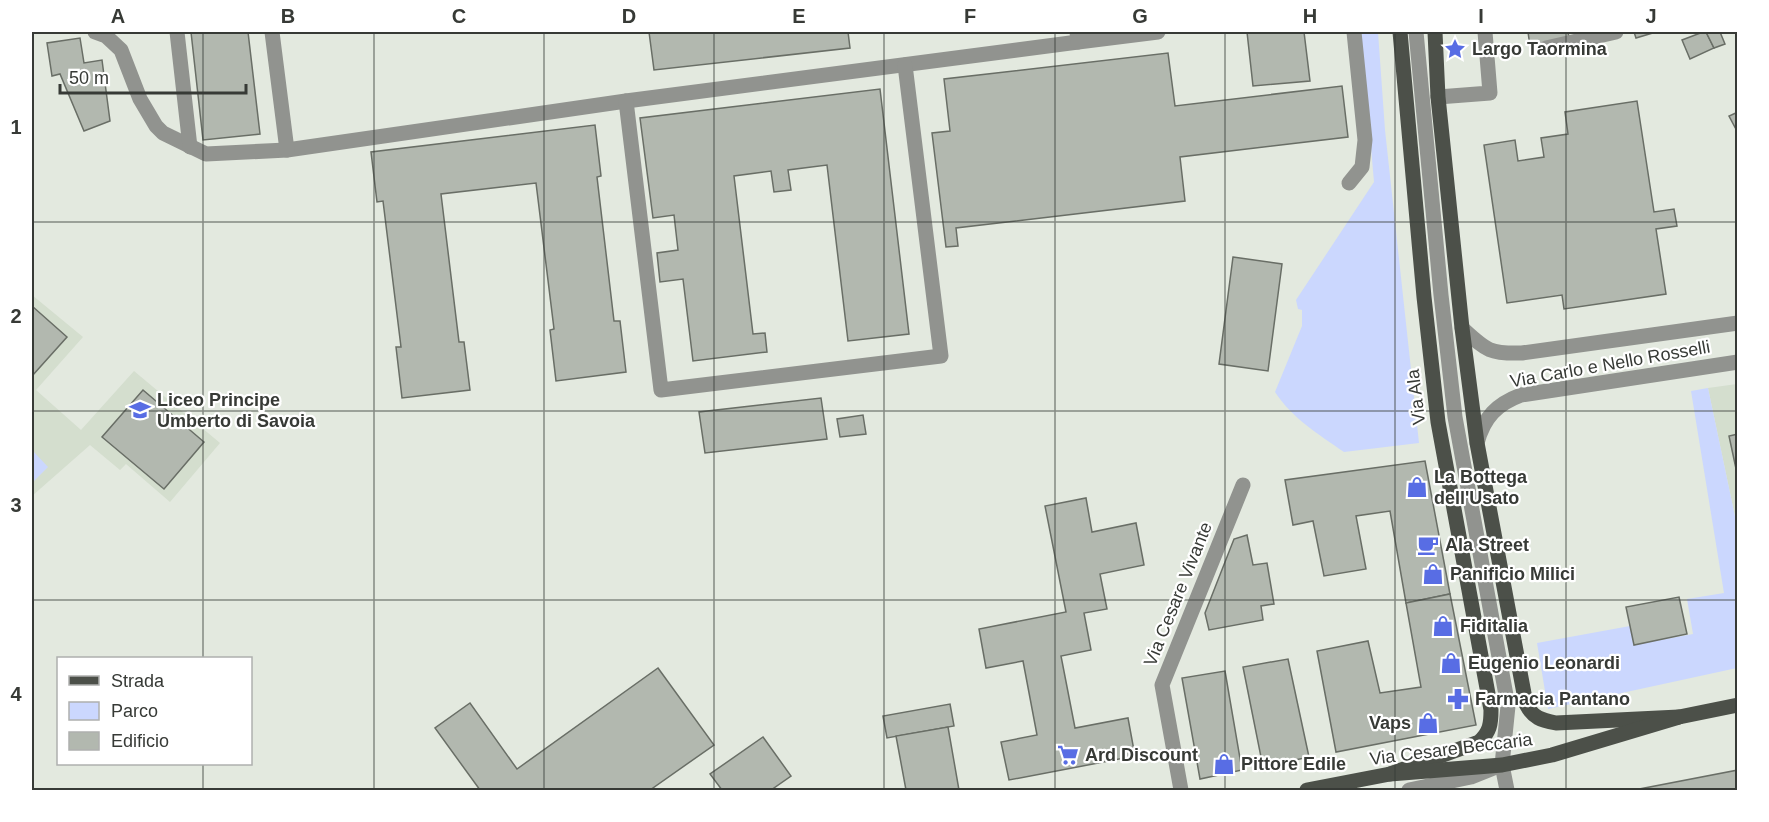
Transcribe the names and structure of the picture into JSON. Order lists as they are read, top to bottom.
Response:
{
  "streets": {
    "main road": ["Via Ala", "Via Cesare Beccaria"],
    "street": ["Via Carlo e Nello Rosselli", "Via Cesare Vivante"]
  },
  "crossings": [
    ["Via Ala", "Via Cesare Beccaria"]
  ],
  "places": {
    "place": ["Largo Taormina"],
    "school or university": ["Liceo Principe Umberto di Savoia"],
    "shop": [
      "La Bottega dell'Usato",
      "Panificio Milici",
      "Fiditalia",
      "Eugenio Leonardi",
      "Vaps",
      "Pittore Edile"
    ],
    "cafe": ["Ala Street"],
    "pharmacy": ["Farmacia Pantano"],
    "supermarket": ["Ard Discount"]
  },
  "legend": ["Strada", "Parco", "Edificio"],
  "scale_bar": "50 m",
  "grid": {
    "columns": [
      "A",
      "B",
      "C",
      "D",
      "E",
      "F",
      "G",
      "H",
      "I",
      "J"
    ],
    "rows": [
      "1",
      "2",
      "3",
      "4"
    ]
  }
}
